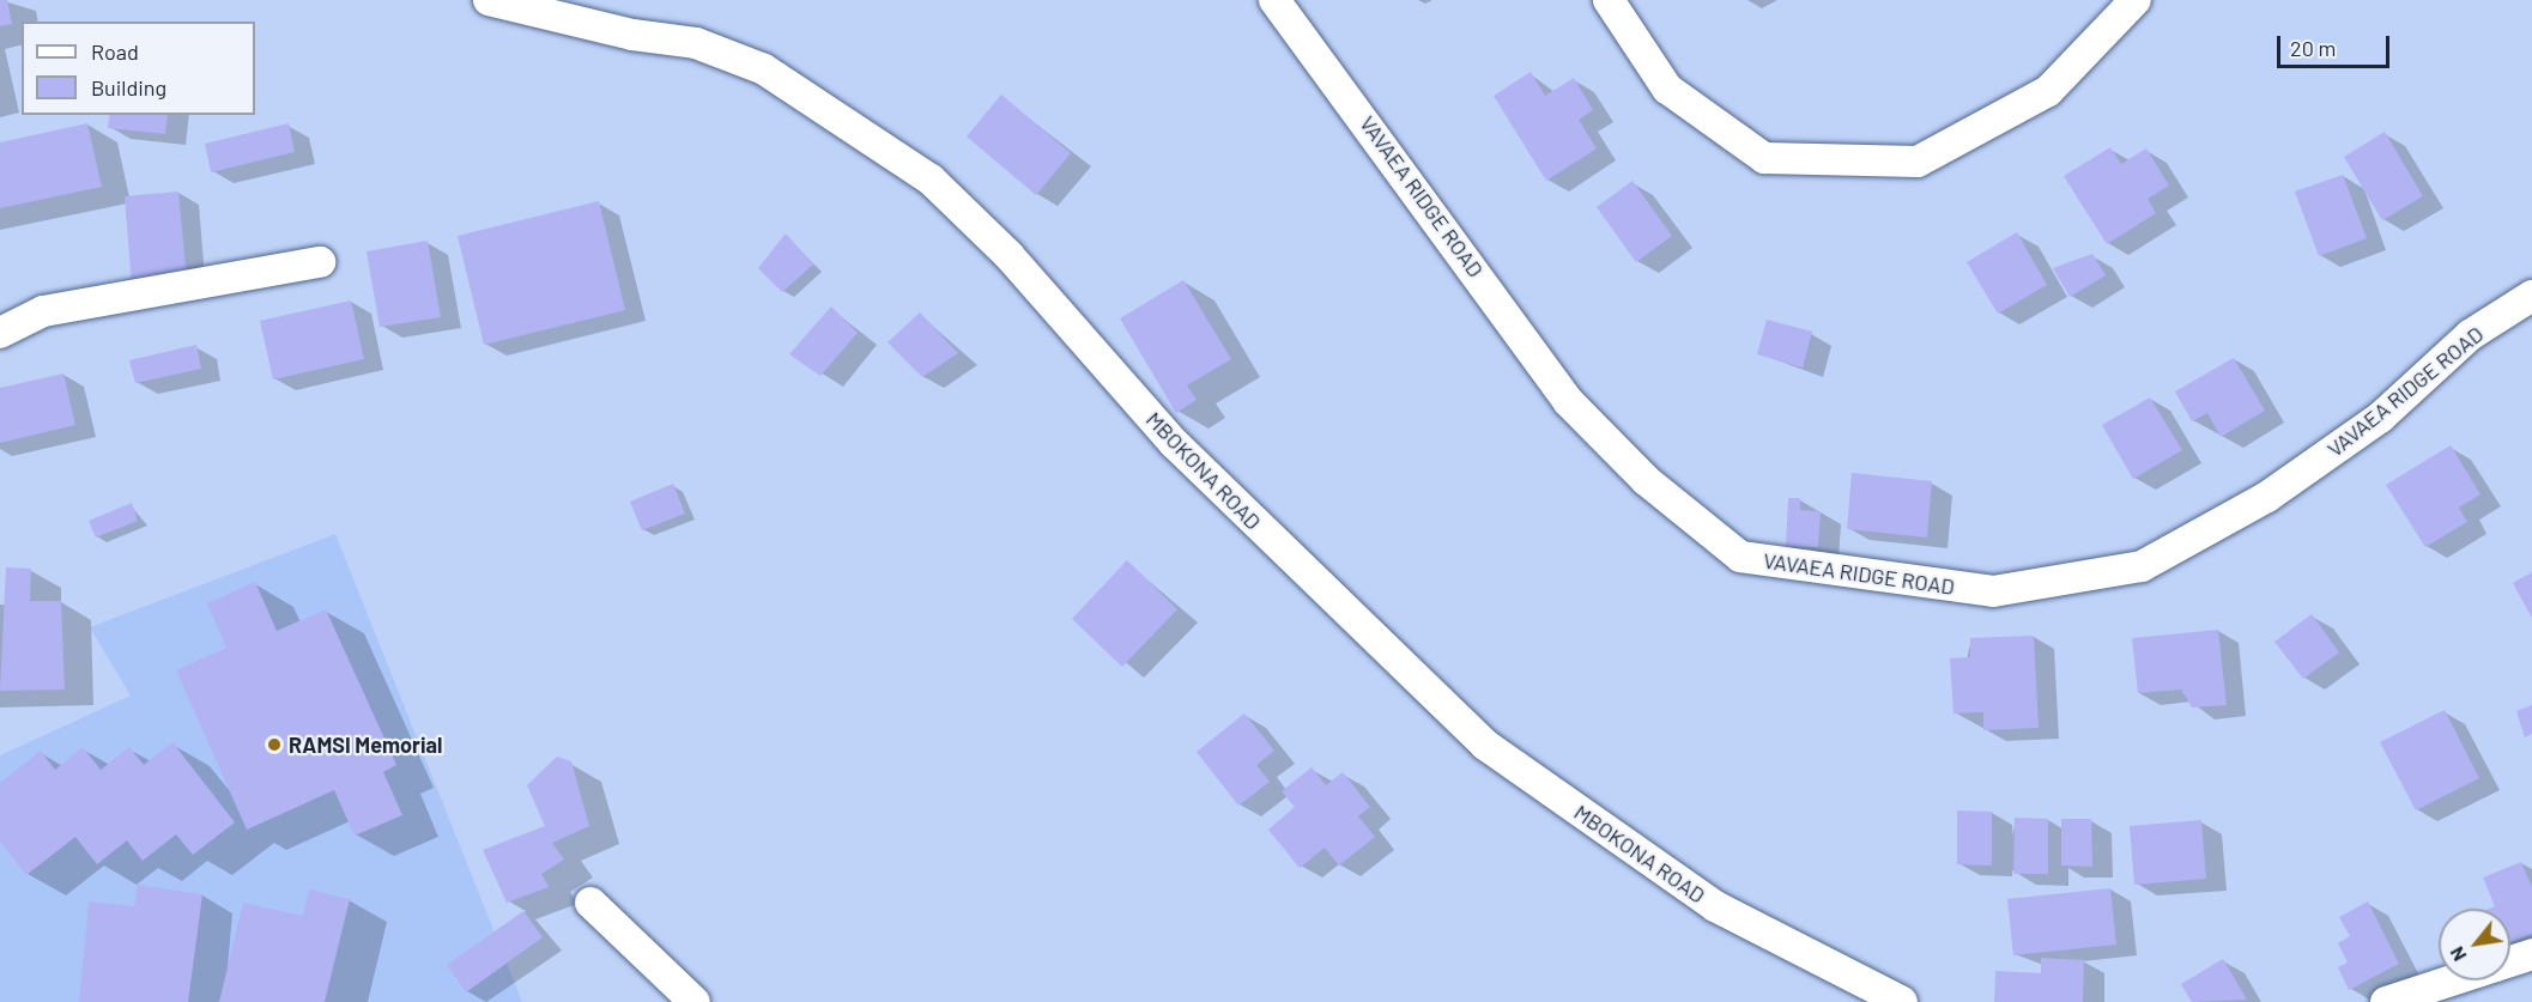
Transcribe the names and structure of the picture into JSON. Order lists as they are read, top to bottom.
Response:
{
  "streets": {
    "street": ["VAVAEA RIDGE ROAD", "MBOKONA ROAD"]
  },
  "places": ["RAMSI Memorial"],
  "legend": ["Road", "Building"],
  "scale_bar": "20 m",
  "north": "bottom left"
}
